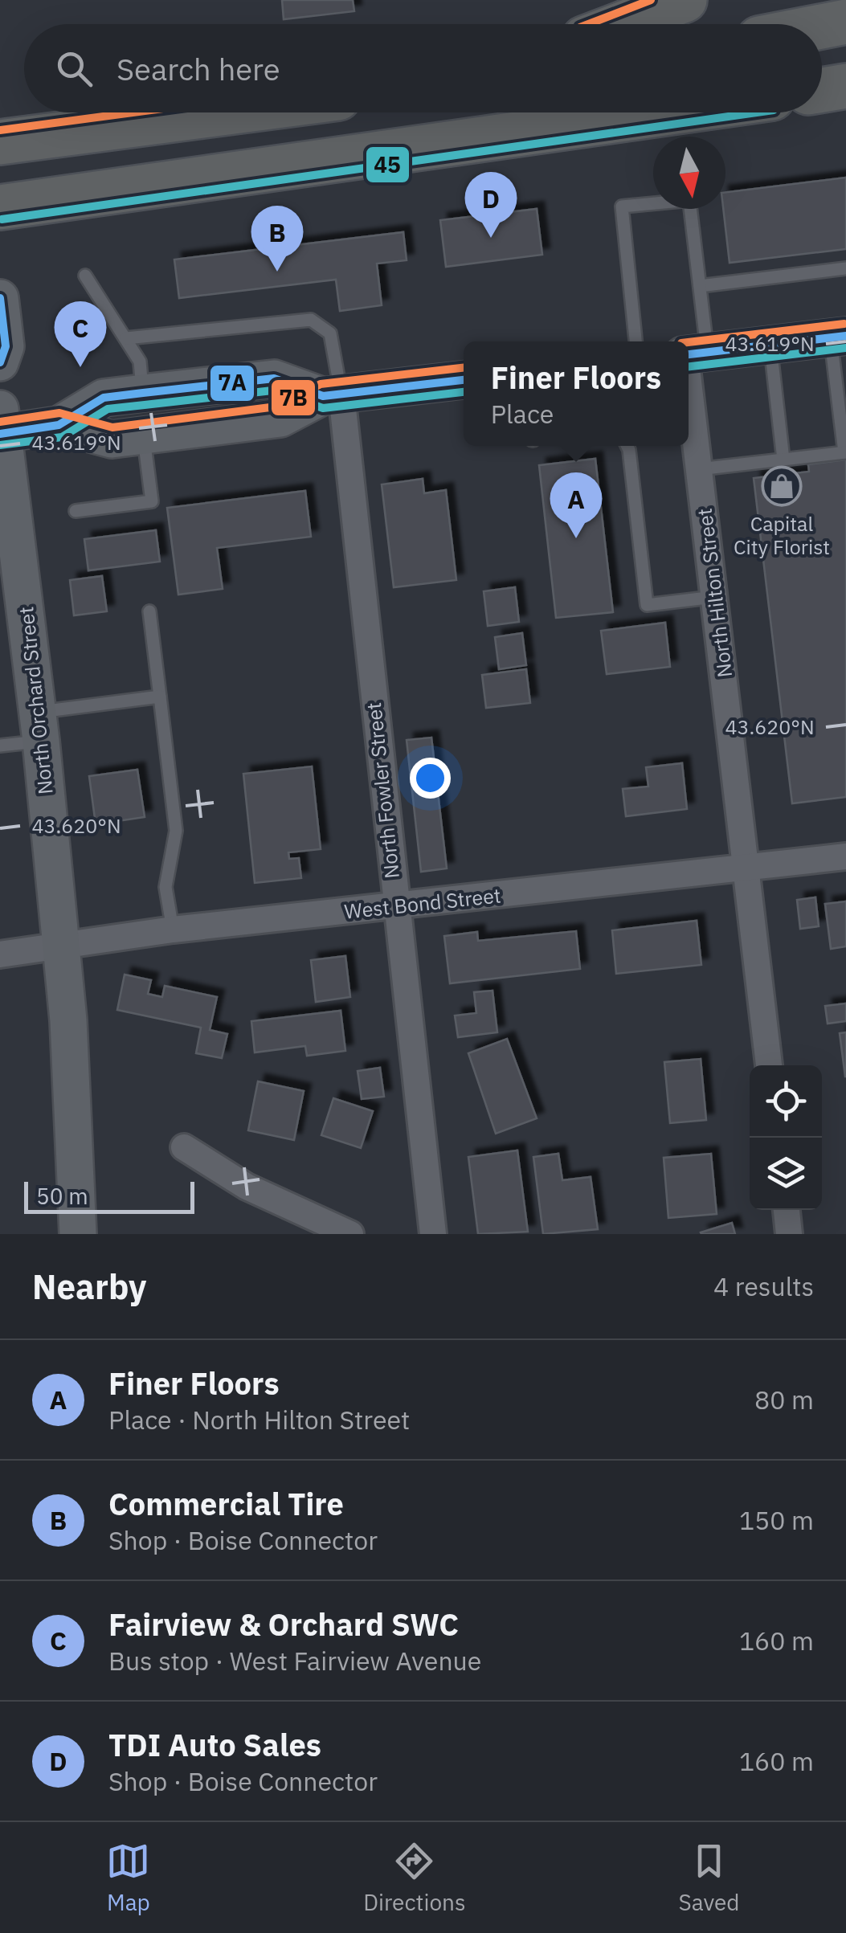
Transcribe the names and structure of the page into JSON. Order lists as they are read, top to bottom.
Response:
{
  "streets": {
    "main road": ["North Orchard Street"],
    "street": ["North Hilton Street", "North Fowler Street", "West Bond Street"]
  },
  "crossings": [
    ["North Hilton Street", "West Bond Street"],
    ["North Orchard Street", "West Bond Street"],
    ["North Fowler Street", "West Bond Street"]
  ],
  "places": {
    "shop": ["Capital City Florist"]
  },
  "lines": ["transit line 7B", "transit line 45", "transit line 7A"],
  "scale_bar": "50 m",
  "north": "bottom",
  "page": {
    "search": "Search here",
    "pins": [
      "D",
      "B",
      "C",
      "A"
    ],
    "popup": ["Finer Floors", "Place"],
    "scale": "50 m",
    "heading": ["Nearby", "4 results"],
    "list": [
      {
        "mark": "A",
        "name": "Finer Floors",
        "note": "Place · North Hilton Street",
        "value": "80 m"
      },
      {
        "mark": "B",
        "name": "Commercial Tire",
        "note": "Shop · Boise Connector",
        "value": "150 m"
      },
      {
        "mark": "C",
        "name": "Fairview & Orchard SWC",
        "note": "Bus stop · West Fairview Avenue",
        "value": "160 m"
      },
      {
        "mark": "D",
        "name": "TDI Auto Sales",
        "note": "Shop · Boise Connector",
        "value": "160 m"
      }
    ],
    "nav": ["Map", "Directions", "Saved"]
  },
  "coordinates": ["43.619°N", "43.620°N"]
}
